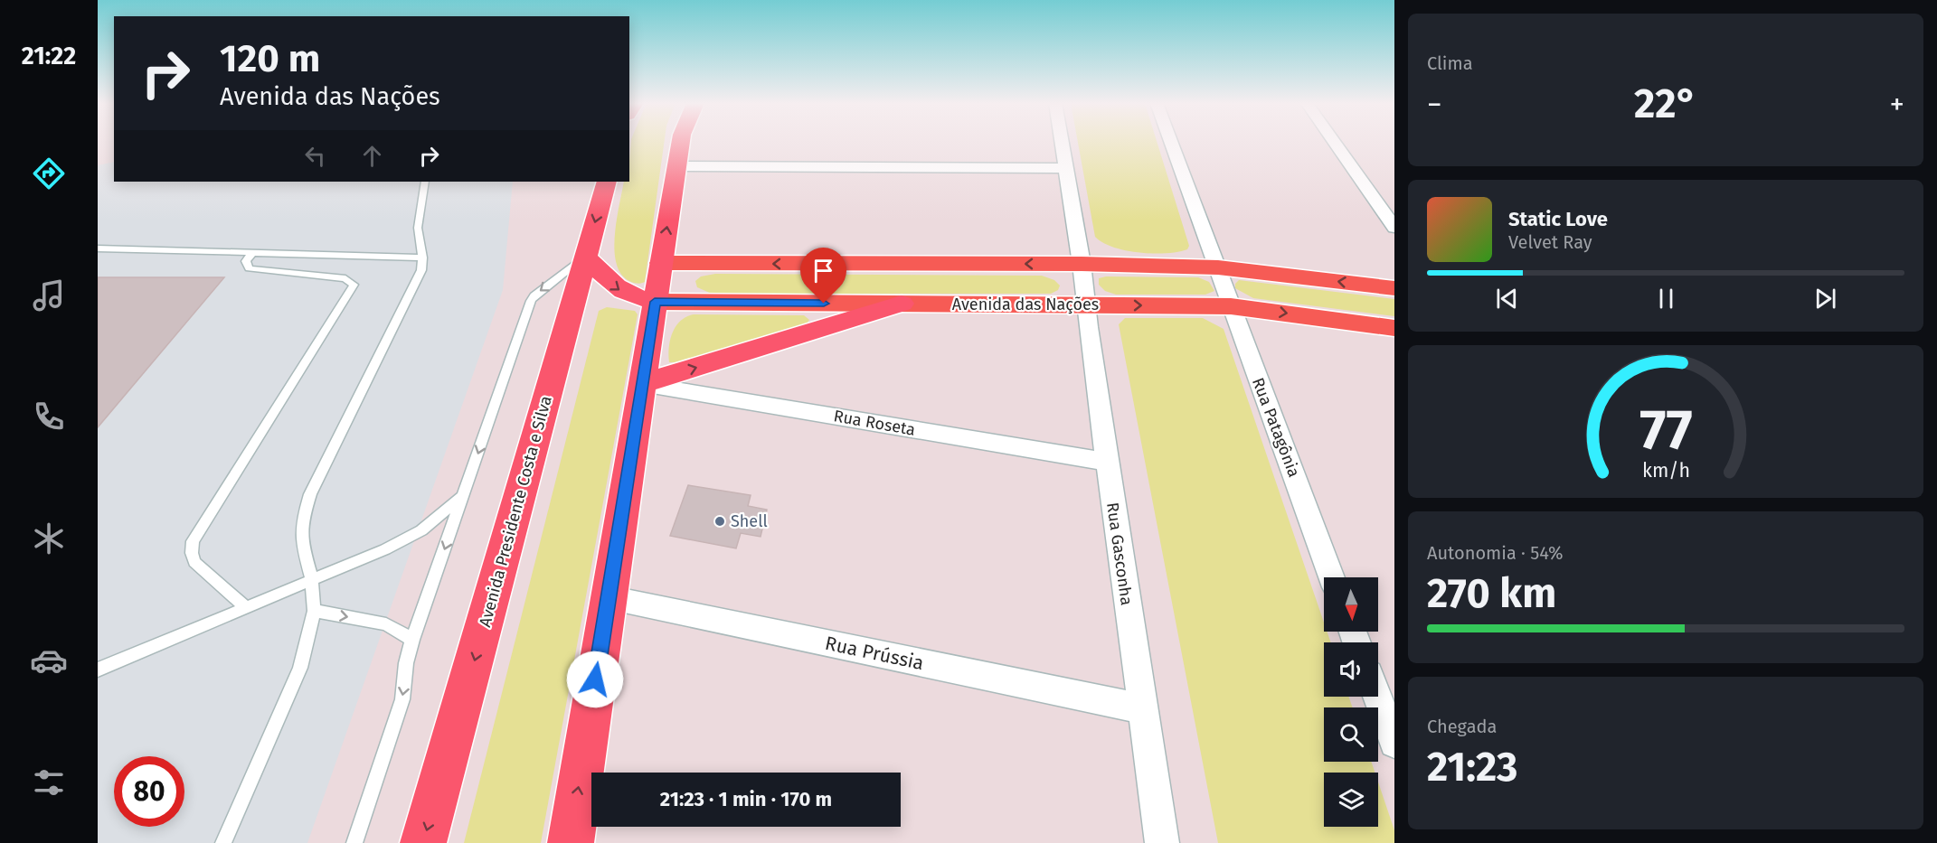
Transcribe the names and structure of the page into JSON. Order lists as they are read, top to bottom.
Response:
{
  "streets": {
    "highway": ["Avenida Presidente Costa e Silva"],
    "main road": ["Avenida das Nações"],
    "street": [
      "Rua Roseta",
      "Rua Patagônia",
      "Rua Gasconha",
      "Rua Prússia"
    ]
  },
  "crossings": [
    ["Avenida das Nações", "Rua Patagônia"],
    ["Avenida das Nações", "Rua Gasconha"],
    ["Rua Roseta", "Rua Gasconha"],
    ["Rua Gasconha", "Rua Prússia"]
  ],
  "places": ["Shell"],
  "north": "bottom",
  "page": {
    "tabs": "21:22",
    "tile": [
      "Clima",
      ["Autonomia · 54%", "270 km"],
      ["Chegada", "21:23"]
    ],
    "turn": ["120 m", "Avenida das Nações"],
    "heat": ["−", "22°", "+"],
    "song": ["Static Love", "Velvet Ray"],
    "limit": "80",
    "trip": "21:23 · 1 min · 170 m",
    "gauge": ["77", "km/h"]
  }
}
